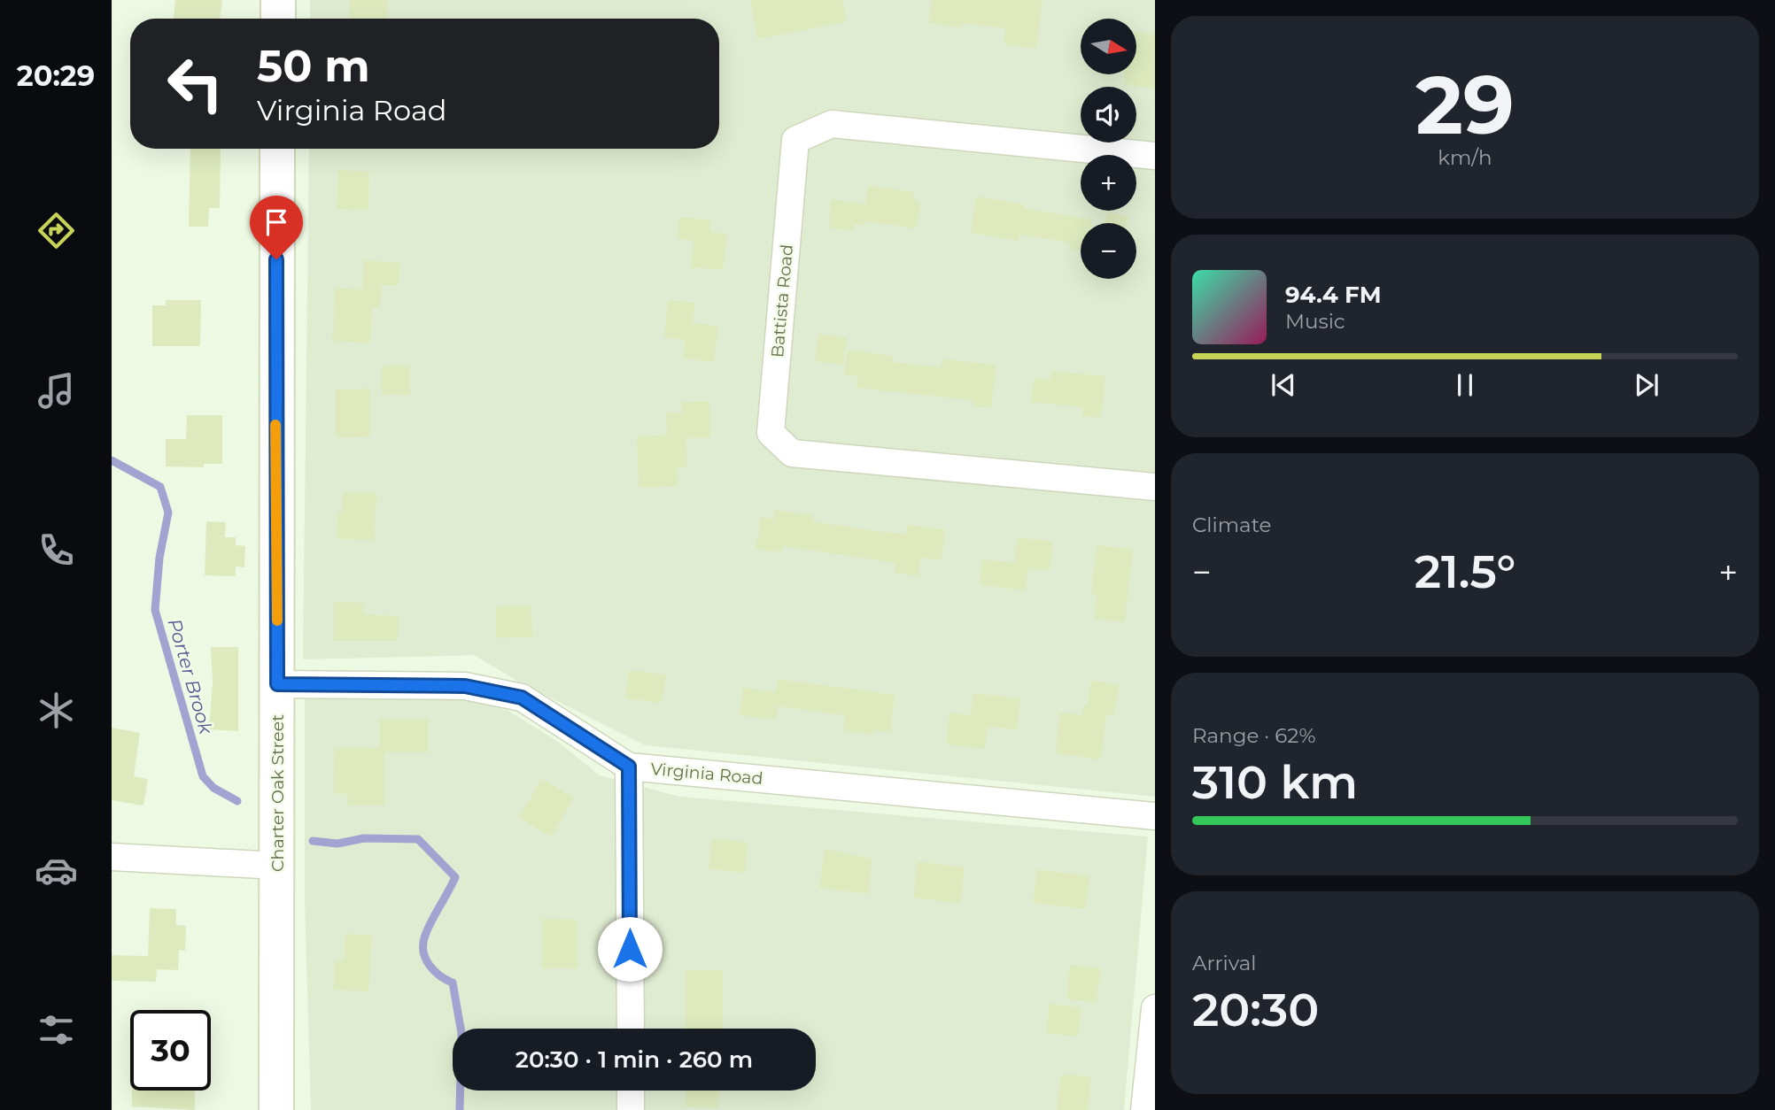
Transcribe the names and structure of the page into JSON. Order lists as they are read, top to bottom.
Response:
{
  "streets": {
    "main road": ["Charter Oak Street"],
    "street": ["Battista Road", "Virginia Road"]
  },
  "crossings": [
    ["Virginia Road", "Charter Oak Street"]
  ],
  "water": ["Porter Brook"],
  "north": "right",
  "page": {
    "tabs": "20:29",
    "tile": [
      ["29", "km/h"],
      "Climate",
      ["Range · 62%", "310 km"],
      ["Arrival", "20:30"]
    ],
    "map_buttons": ["+", "−"],
    "turn": ["50 m", "Virginia Road"],
    "song": ["94.4 FM", "Music"],
    "heat": ["−", "21.5°", "+"],
    "limit": "30",
    "trip": "20:30 · 1 min · 260 m"
  }
}
